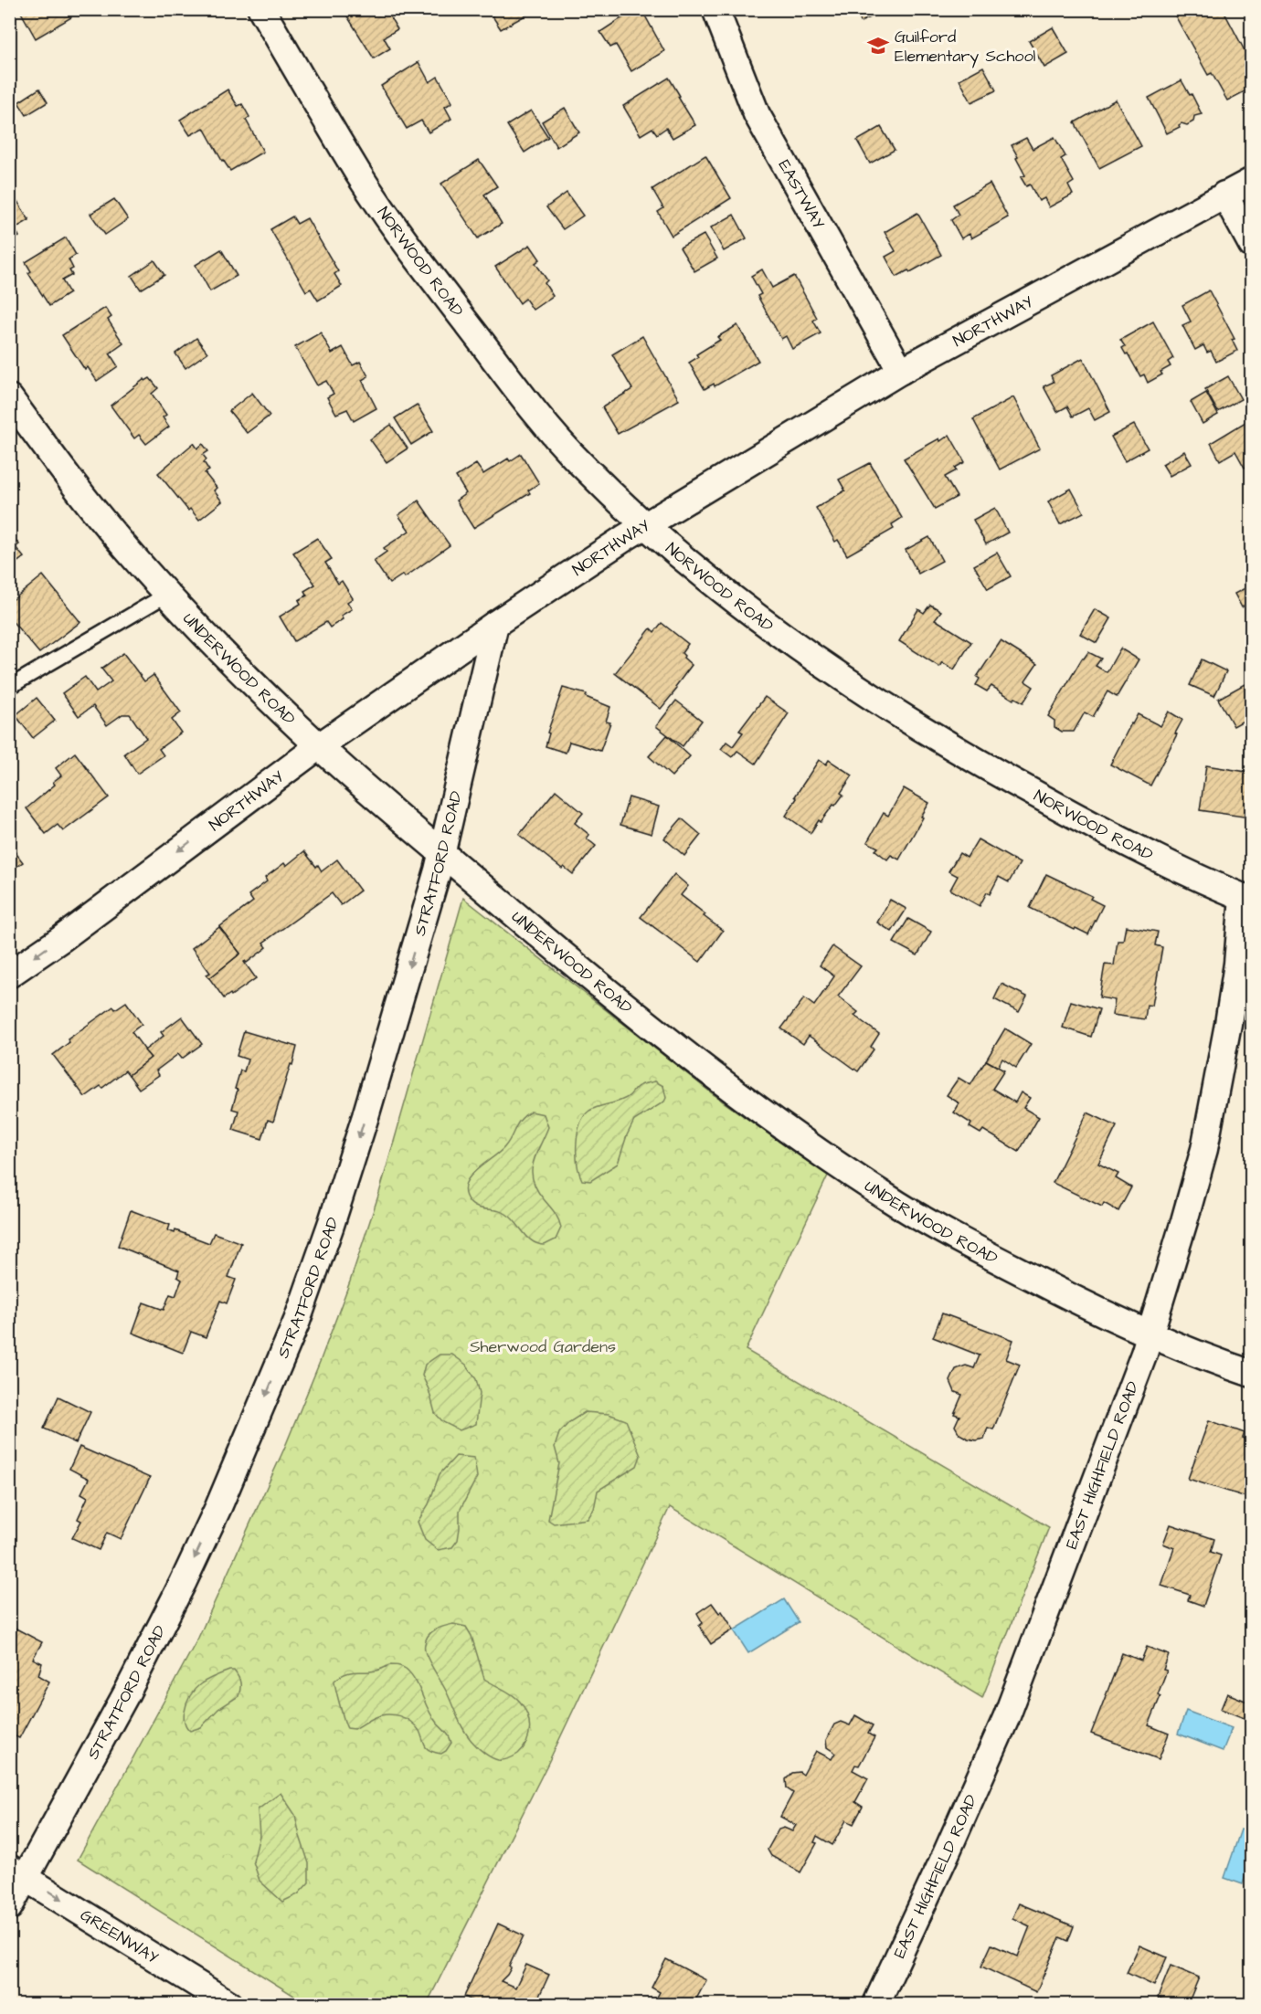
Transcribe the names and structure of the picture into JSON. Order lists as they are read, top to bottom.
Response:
{
  "streets": {
    "street": [
      "EASTWAY",
      "NORWOOD ROAD",
      "NORTHWAY",
      "UNDERWOOD ROAD",
      "STRATFORD ROAD",
      "EAST HIGHFIELD ROAD",
      "GREENWAY"
    ]
  },
  "crossings": [
    ["EASTWAY", "NORTHWAY"],
    ["NORWOOD ROAD", "NORTHWAY"],
    ["NORWOOD ROAD", "EAST HIGHFIELD ROAD"],
    ["NORTHWAY", "UNDERWOOD ROAD"],
    ["NORTHWAY", "STRATFORD ROAD"],
    ["UNDERWOOD ROAD", "STRATFORD ROAD"],
    ["UNDERWOOD ROAD", "EAST HIGHFIELD ROAD"],
    ["STRATFORD ROAD", "GREENWAY"]
  ],
  "one_way": ["STRATFORD ROAD", "GREENWAY"],
  "parks": ["Sherwood Gardens"],
  "places": {
    "school or university": ["Guilford Elementary School"]
  }
}
